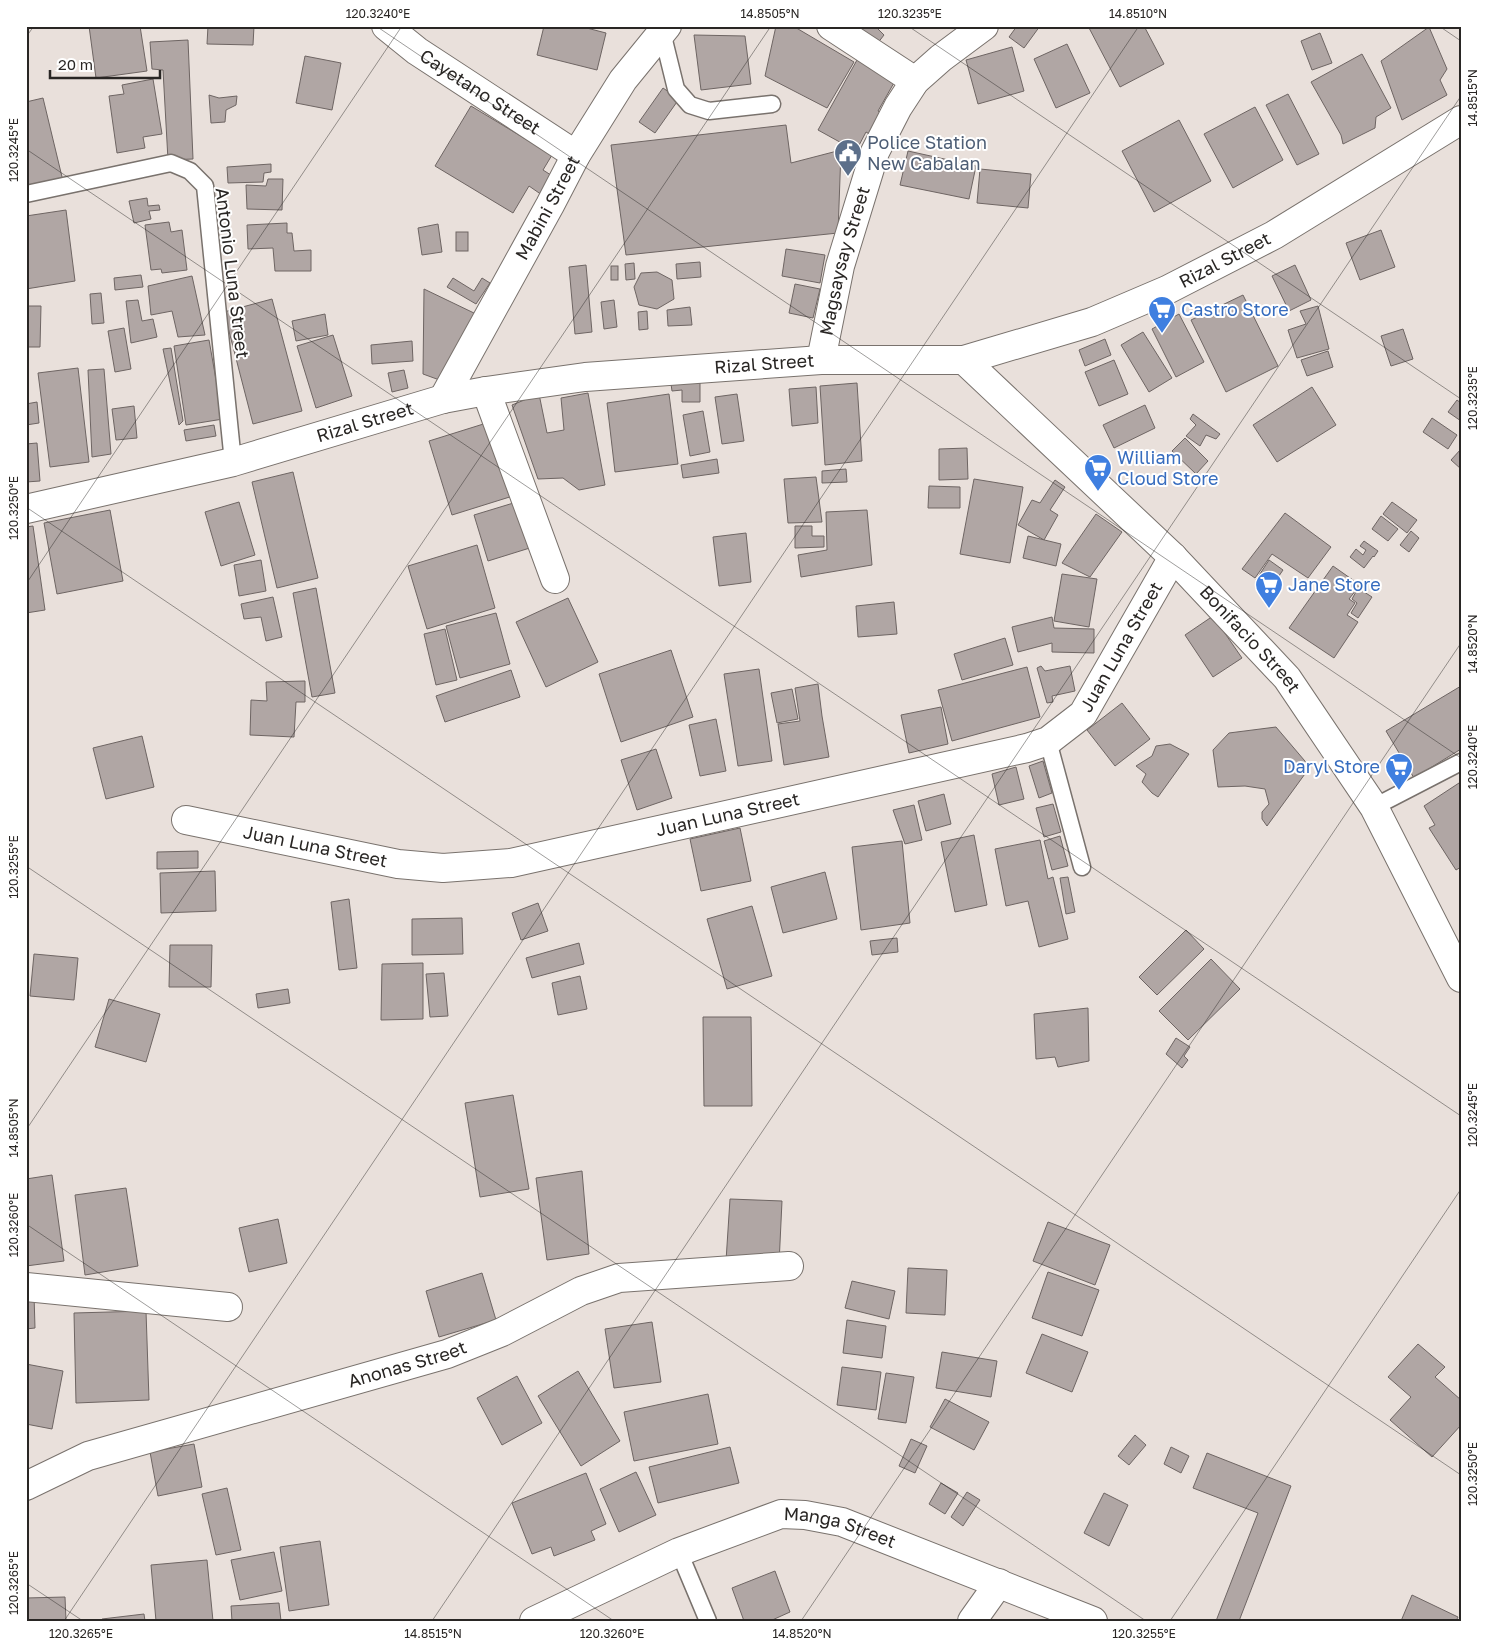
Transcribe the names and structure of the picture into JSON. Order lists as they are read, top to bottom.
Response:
{
  "streets": {
    "street": [
      "Cayetano Street",
      "Mabini Street",
      "Rizal Street",
      "Magsaysay Street",
      "Bonifacio Street",
      "Juan Luna Street",
      "Anonas Street",
      "Manga Street"
    ],
    "lane": ["Antonio Luna Street"]
  },
  "crossings": [
    ["Cayetano Street", "Mabini Street"],
    ["Mabini Street", "Rizal Street"],
    ["Rizal Street", "Magsaysay Street"],
    ["Rizal Street", "Antonio Luna Street"],
    ["Rizal Street", "Bonifacio Street"],
    ["Bonifacio Street", "Juan Luna Street"]
  ],
  "places": {
    "public building": ["Police Station New Cabalan"],
    "supermarket": [
      "Castro Store",
      "William Cloud Store",
      "Jane Store",
      "Daryl Store"
    ]
  },
  "scale_bar": "20 m",
  "coordinates": [
    "120.3240°E",
    "14.8505°N",
    "120.3235°E",
    "14.8510°N",
    "14.8515°N",
    "120.3245°E",
    "120.3250°E",
    "14.8520°N",
    "120.3255°E",
    "120.3260°E",
    "120.3265°E"
  ]
}
